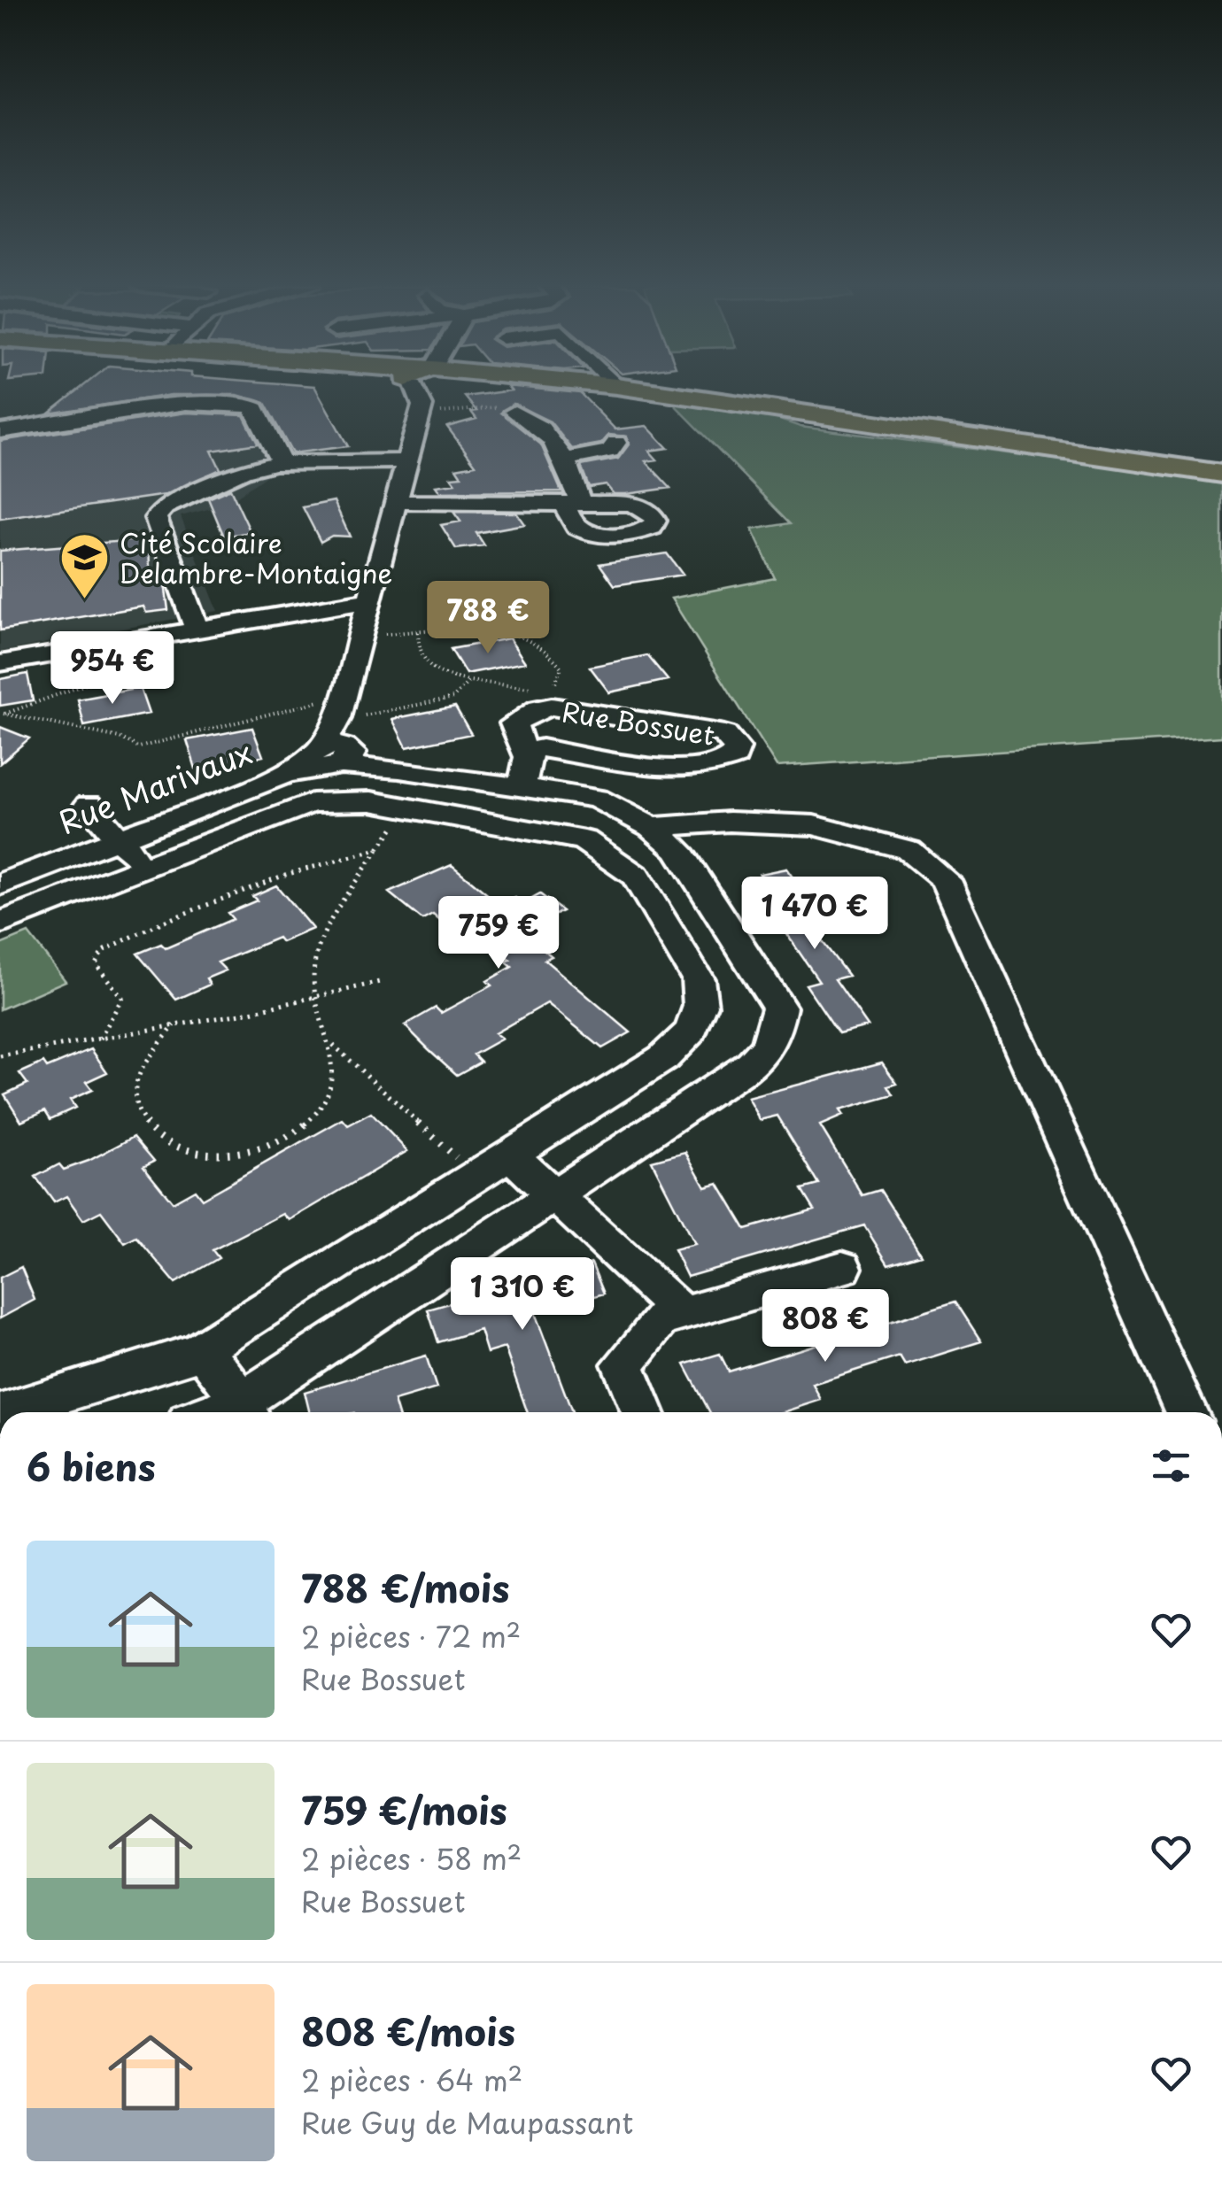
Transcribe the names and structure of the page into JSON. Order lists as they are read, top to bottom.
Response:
{
  "streets": {
    "street": ["Rue Bossuet", "Rue Marivaux"]
  },
  "places": {
    "school or university": ["Cité Scolaire Delambre-Montaigne"]
  },
  "page": {
    "price": [
      "788 €",
      "954 €",
      "1 470 €",
      "759 €",
      "1 310 €",
      "808 €"
    ],
    "heading": "6 biens",
    "list": [
      {
        "name": "788 €/mois",
        "note": "2 pièces · 72 m² · Rue Bossuet"
      },
      {
        "name": "759 €/mois",
        "note": "2 pièces · 58 m² · Rue Bossuet"
      },
      {
        "name": "808 €/mois",
        "note": "2 pièces · 64 m² · Rue Guy de Maupassant"
      }
    ]
  }
}
